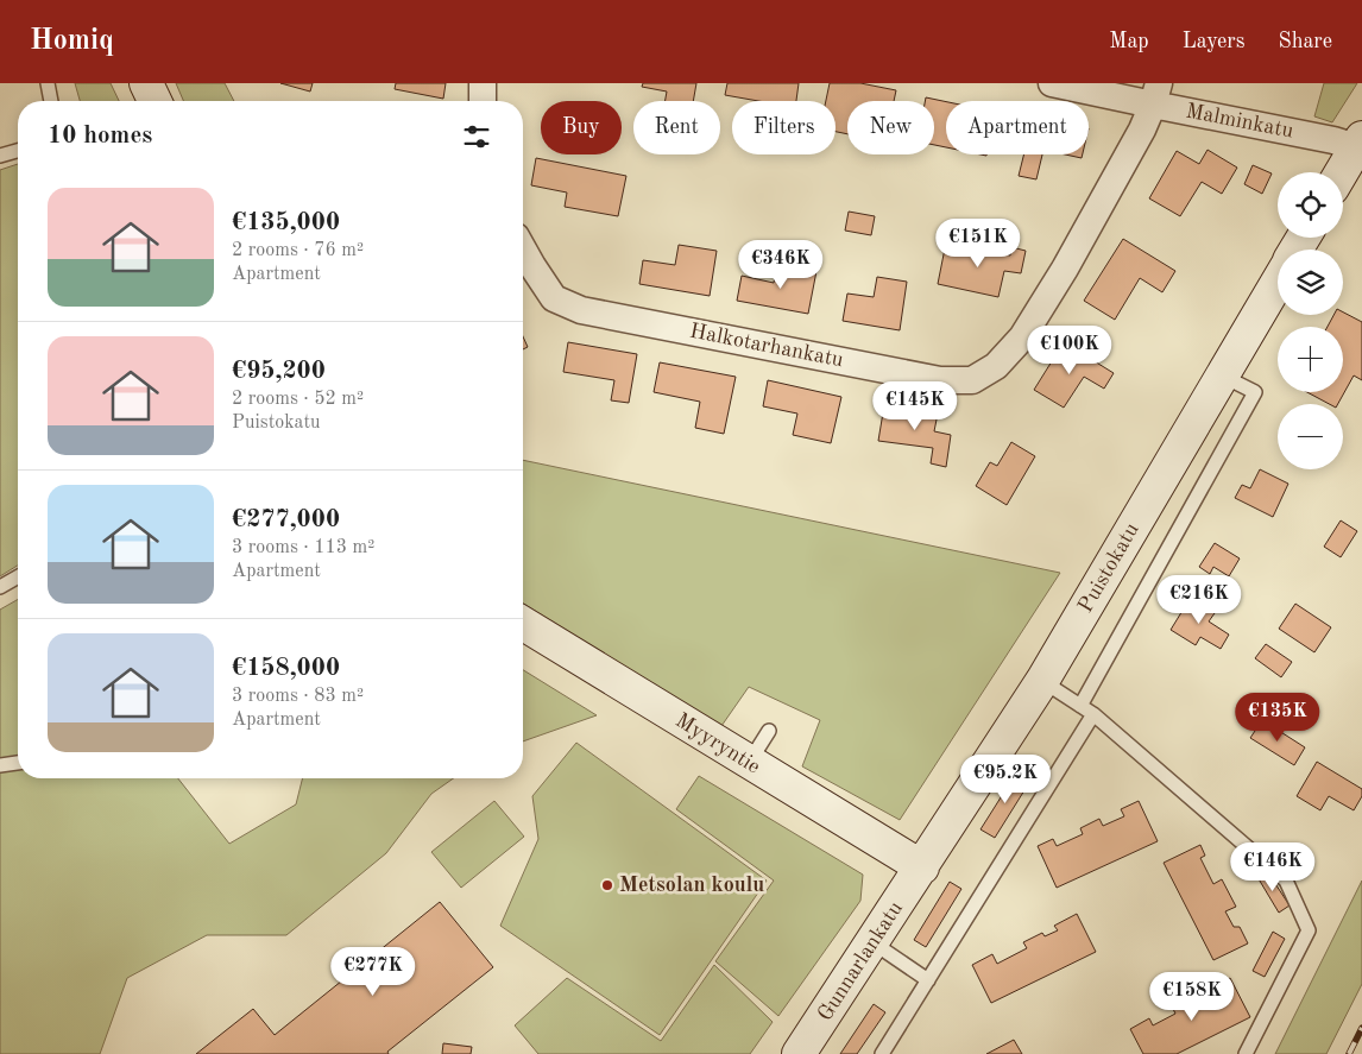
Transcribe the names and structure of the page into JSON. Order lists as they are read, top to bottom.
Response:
{
  "streets": {
    "street": [
      "Malminkatu",
      "Halkotarhankatu",
      "Puistokatu",
      "Myyryntie",
      "Gunnarlankatu"
    ]
  },
  "crossings": [
    ["Malminkatu", "Halkotarhankatu"],
    ["Puistokatu", "Myyryntie"],
    ["Puistokatu", "Gunnarlankatu"],
    ["Myyryntie", "Gunnarlankatu"]
  ],
  "places": ["Metsolan koulu"],
  "page": {
    "header": "Homiq",
    "nav": ["Map", "Layers", "Share"],
    "chip": [
      "Buy",
      "Rent",
      "Filters",
      "New",
      "Apartment"
    ],
    "heading": "10 homes",
    "map_buttons": ["+", "−"],
    "list": [
      {
        "name": "€135,000",
        "note": "2 rooms · 76 m² · Apartment"
      },
      {
        "name": "€95,200",
        "note": "2 rooms · 52 m² · Puistokatu"
      },
      {
        "name": "€277,000",
        "note": "3 rooms · 113 m² · Apartment"
      },
      {
        "name": "€158,000",
        "note": "3 rooms · 83 m² · Apartment"
      }
    ],
    "price": [
      "€151K",
      "€346K",
      "€100K",
      "€145K",
      "€216K",
      "€135K",
      "€95.2K",
      "€146K",
      "€277K",
      "€158K"
    ]
  }
}
